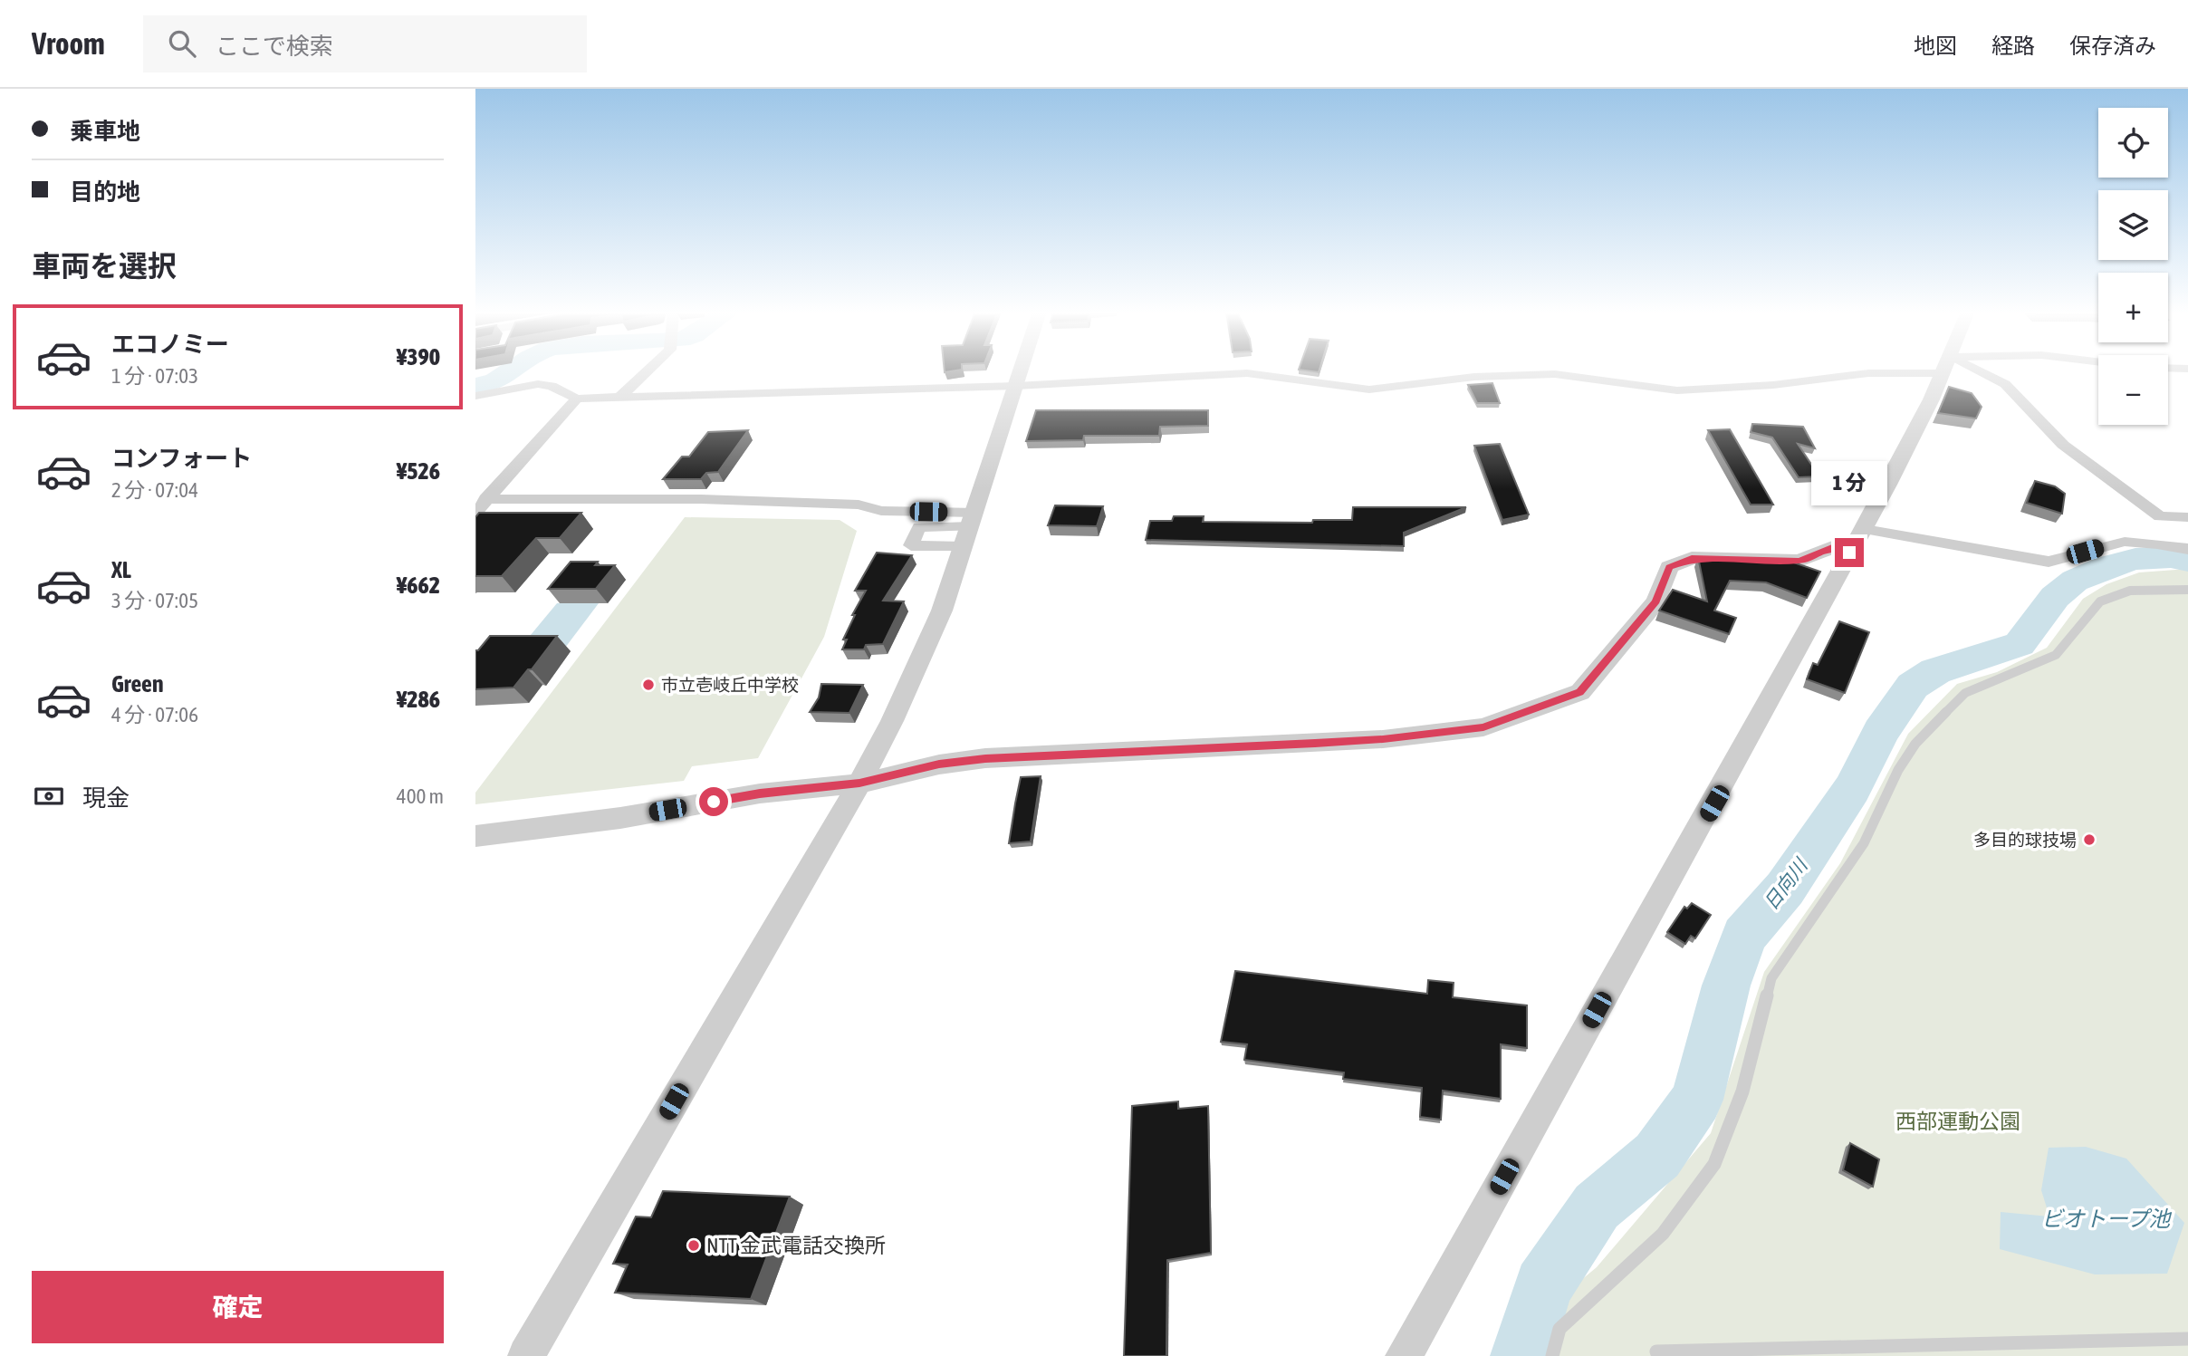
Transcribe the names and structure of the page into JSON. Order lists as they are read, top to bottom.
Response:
{
  "water": ["日向川", "ビオトープ池"],
  "parks": ["西部運動公園"],
  "places": ["市立壱岐丘中学校", "多目的球技場", "NTT 金武電話交換所"],
  "page": {
    "header": "Vroom",
    "search": "ここで検索",
    "nav": ["地図", "経路", "保存済み"],
    "banner": ["乗車地", "目的地"],
    "map_buttons": ["+", "−"],
    "heading": "車両を選択",
    "list": [
      {
        "name": "エコノミー",
        "note": "1 分 · 07:03",
        "value": "¥390"
      },
      {
        "name": "コンフォート",
        "note": "2 分 · 07:04",
        "value": "¥526"
      },
      {
        "name": "XL",
        "note": "3 分 · 07:05",
        "value": "¥662"
      },
      {
        "name": "Green",
        "note": "4 分 · 07:06",
        "value": "¥286"
      }
    ],
    "bubble": "1 分",
    "pay": ["現金", "400 m"],
    "buttons": "確定"
  }
}
